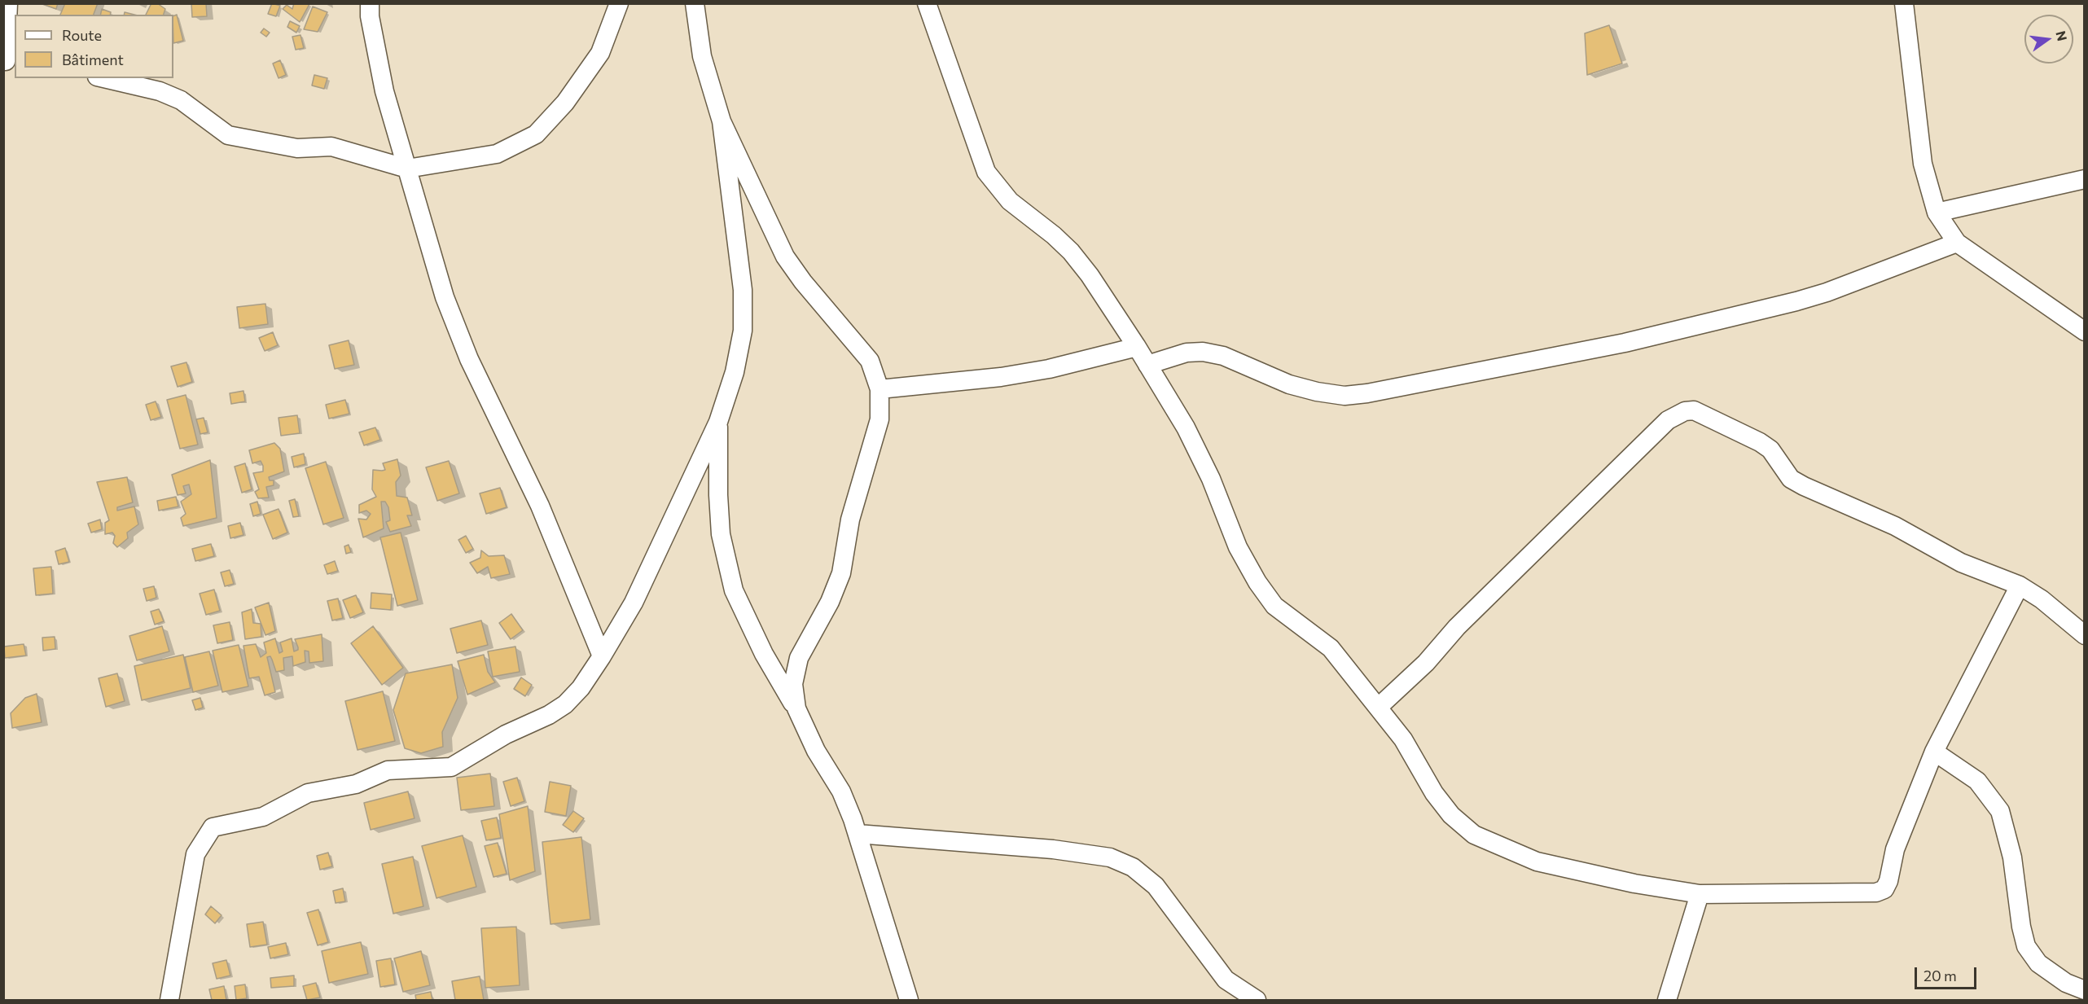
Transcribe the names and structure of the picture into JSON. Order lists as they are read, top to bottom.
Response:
{
  "legend": ["Route", "Bâtiment"],
  "scale_bar": "20 m",
  "north": "right"
}
